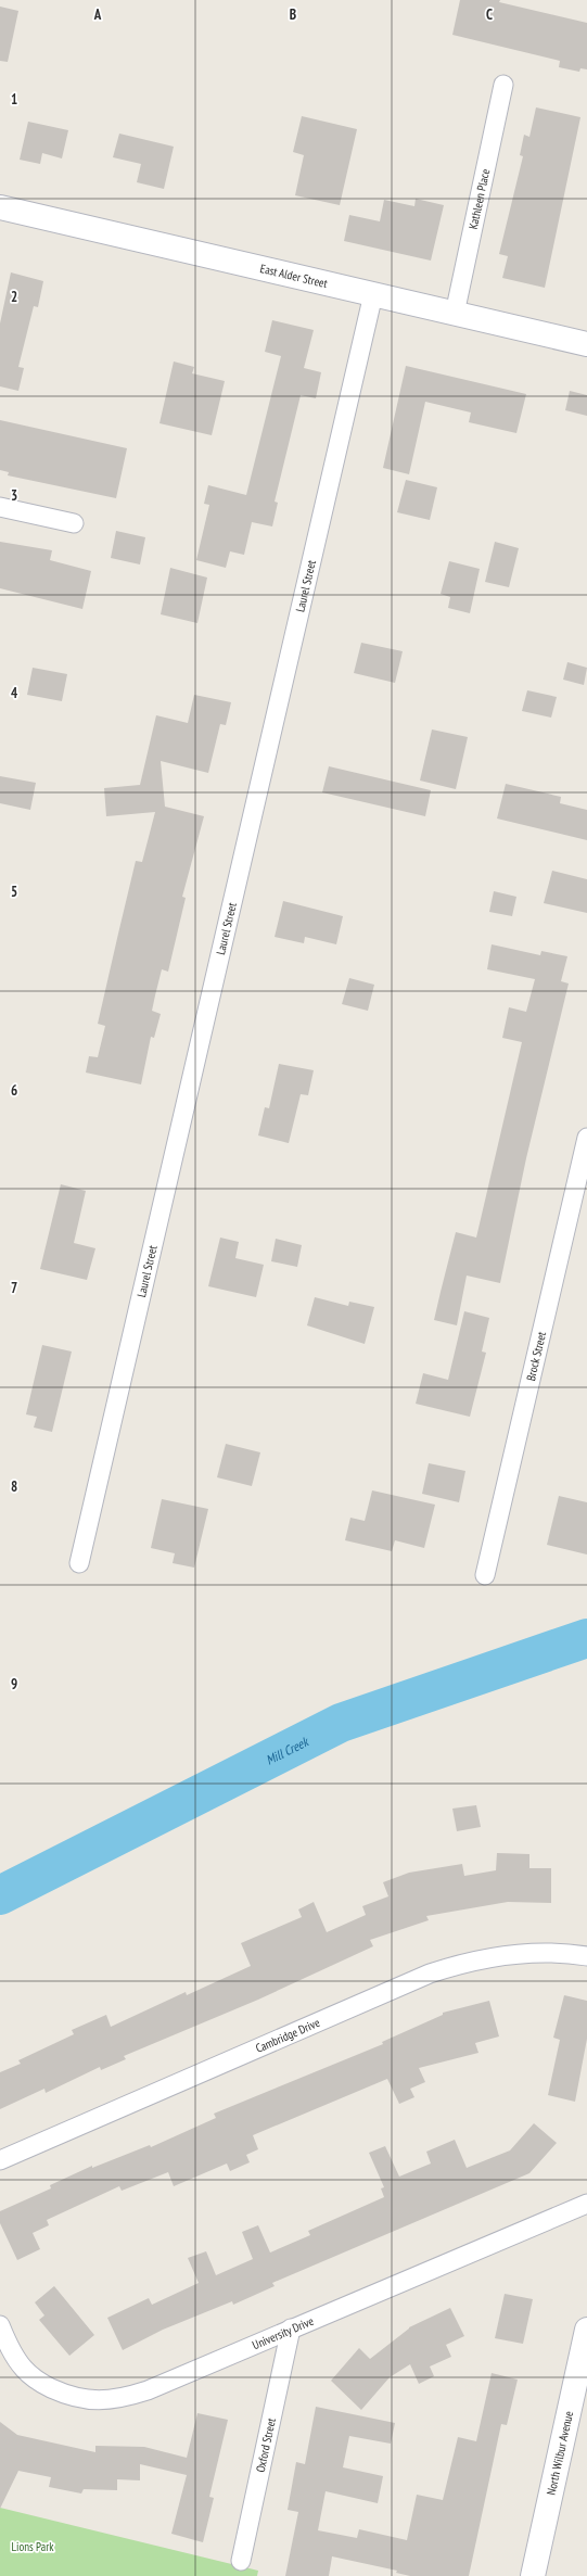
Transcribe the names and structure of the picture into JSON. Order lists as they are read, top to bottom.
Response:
{
  "streets": {
    "main road": ["East Alder Street", "North Wilbur Avenue"],
    "street": [
      "Kathleen Place",
      "Laurel Street",
      "Brock Street",
      "Cambridge Drive",
      "University Drive",
      "Oxford Street"
    ]
  },
  "crossings": [
    ["Kathleen Place", "East Alder Street"],
    ["East Alder Street", "Laurel Street"],
    ["University Drive", "Oxford Street"]
  ],
  "water": ["Mill Creek"],
  "parks": ["Lions Park"],
  "grid": {
    "columns": ["A", "B", "C"],
    "rows": [
      "1",
      "2",
      "3",
      "4",
      "5",
      "6",
      "7",
      "8",
      "9"
    ]
  }
}
